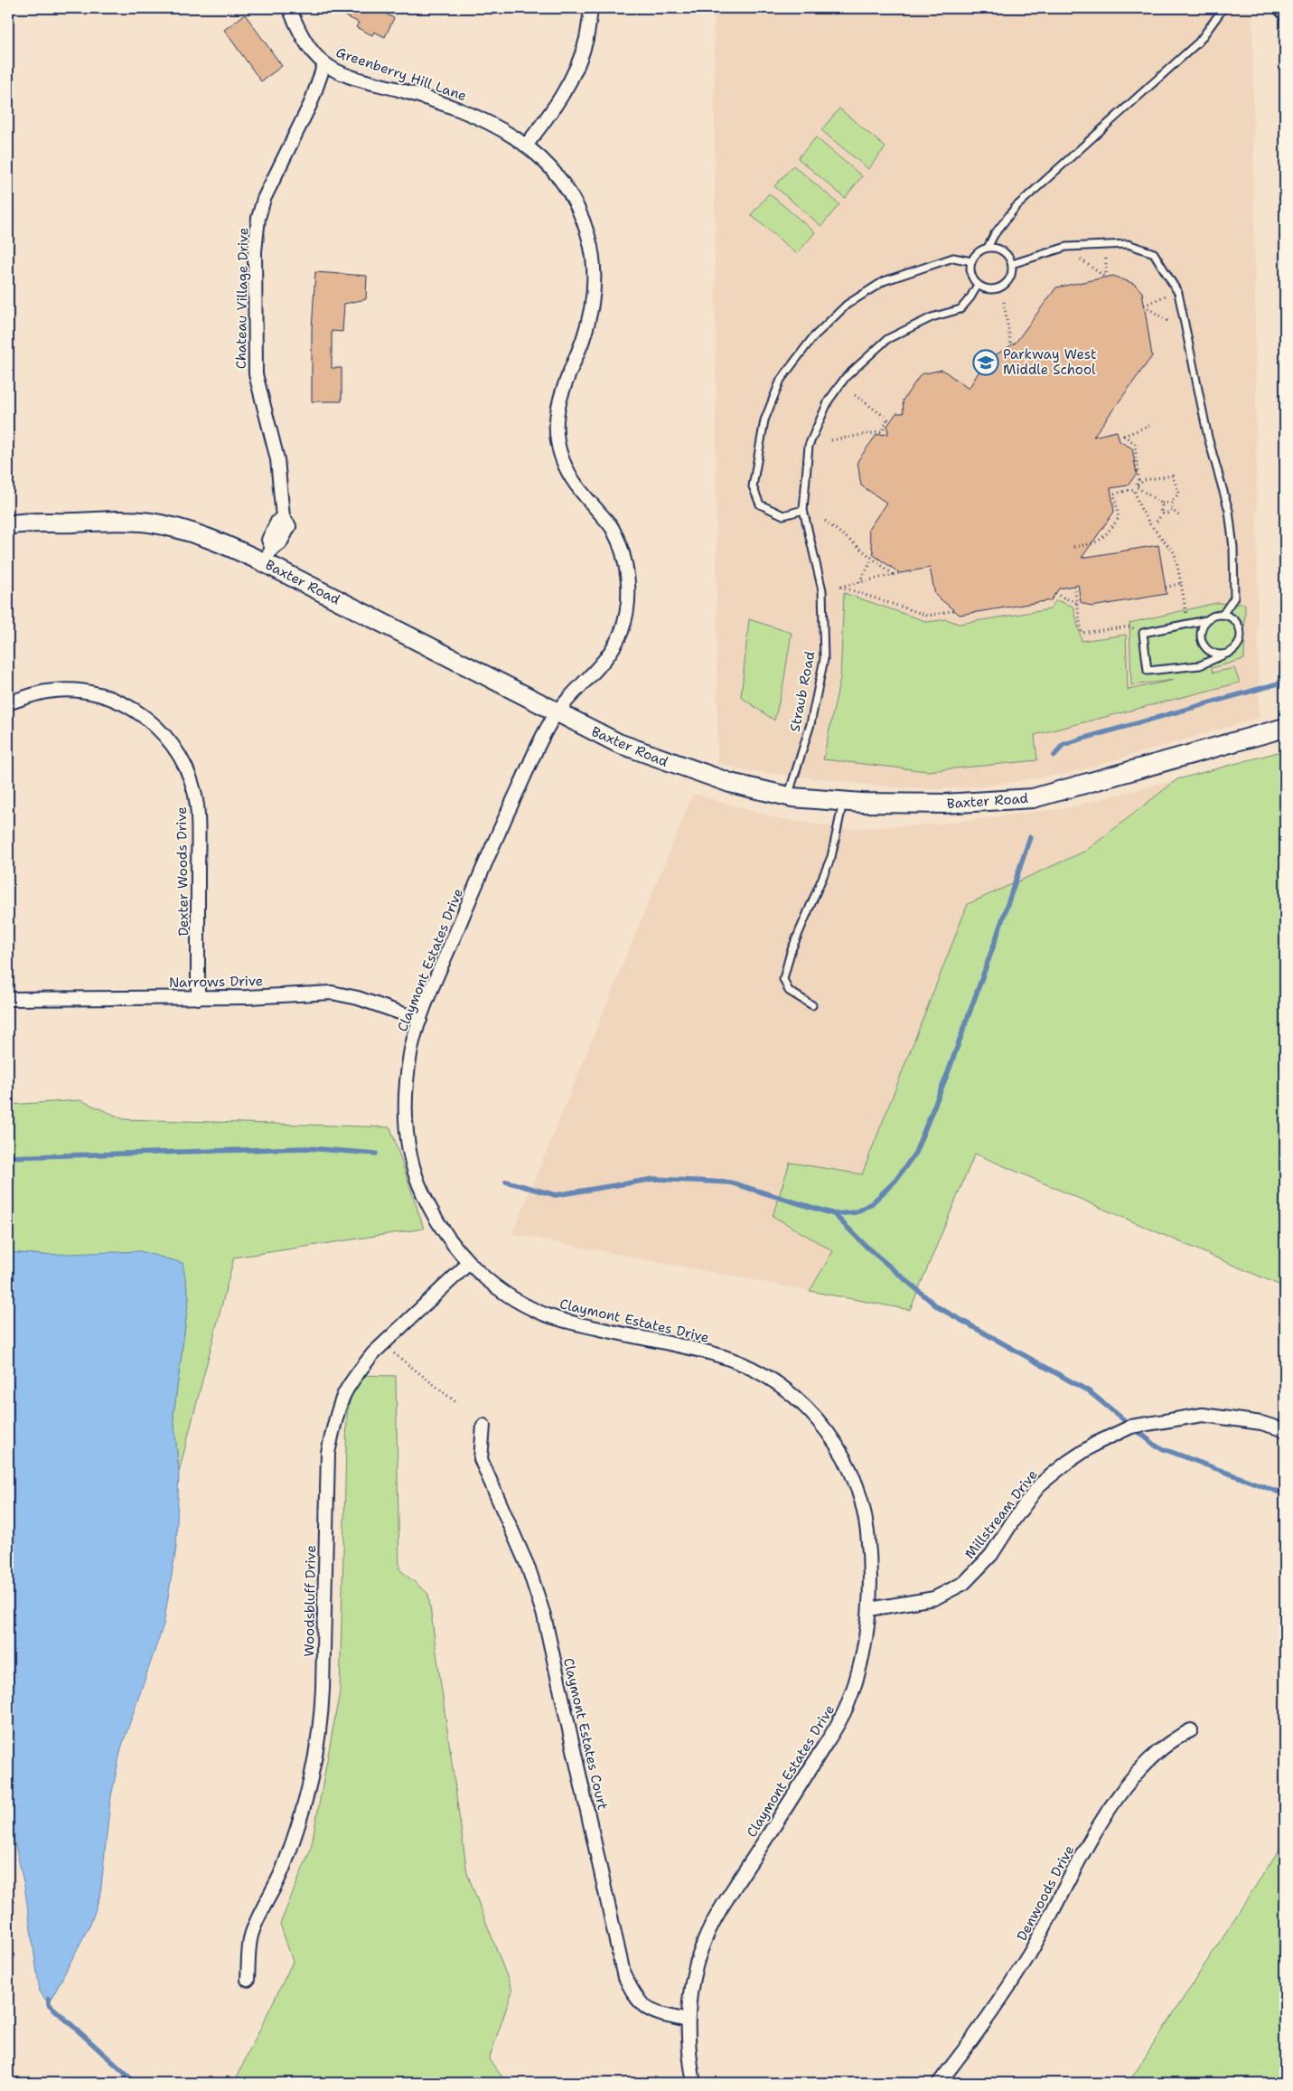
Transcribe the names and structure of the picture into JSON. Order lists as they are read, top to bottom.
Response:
{
  "streets": {
    "main road": ["Baxter Road"],
    "street": [
      "Greenberry Hill Lane",
      "Chateau Village Drive",
      "Dexter Woods Drive",
      "Claymont Estates Drive",
      "Narrows Drive",
      "Millstream Drive",
      "Woodsbluff Drive",
      "Claymont Estates Court",
      "Denwoods Drive"
    ],
    "lane": ["Straub Road"]
  },
  "crossings": [
    ["Greenberry Hill Lane", "Chateau Village Drive"],
    ["Greenberry Hill Lane", "Claymont Estates Drive"],
    ["Chateau Village Drive", "Baxter Road"],
    ["Baxter Road", "Straub Road"],
    ["Baxter Road", "Claymont Estates Drive"],
    ["Dexter Woods Drive", "Narrows Drive"],
    ["Claymont Estates Drive", "Narrows Drive"],
    ["Claymont Estates Drive", "Millstream Drive"],
    ["Claymont Estates Drive", "Woodsbluff Drive"],
    ["Claymont Estates Drive", "Claymont Estates Court"]
  ],
  "places": {
    "school or university": ["Parkway West Middle School"]
  }
}
